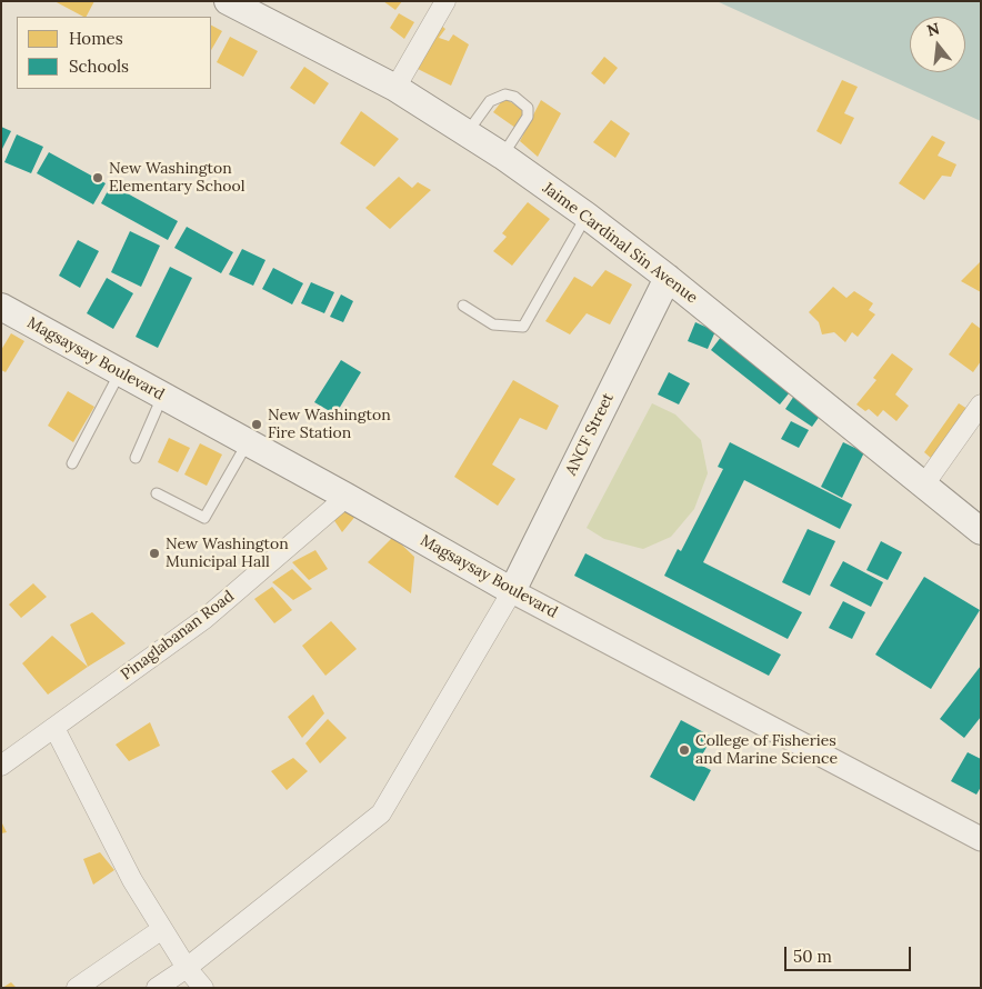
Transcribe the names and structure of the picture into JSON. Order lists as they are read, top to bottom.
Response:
{
  "streets": {
    "main road": ["Jaime Cardinal Sin Avenue", "Magsaysay Boulevard", "ANCF Street"],
    "street": ["Pinaglabanan Road"]
  },
  "crossings": [
    ["Jaime Cardinal Sin Avenue", "ANCF Street"],
    ["Magsaysay Boulevard", "ANCF Street"],
    ["Magsaysay Boulevard", "Pinaglabanan Road"]
  ],
  "places": [
    "New Washington Elementary School",
    "New Washington Fire Station",
    "New Washington Municipal Hall",
    "College of Fisheries and Marine Science"
  ],
  "legend": ["Homes", "Schools"],
  "scale_bar": "50 m",
  "north": "top"
}
